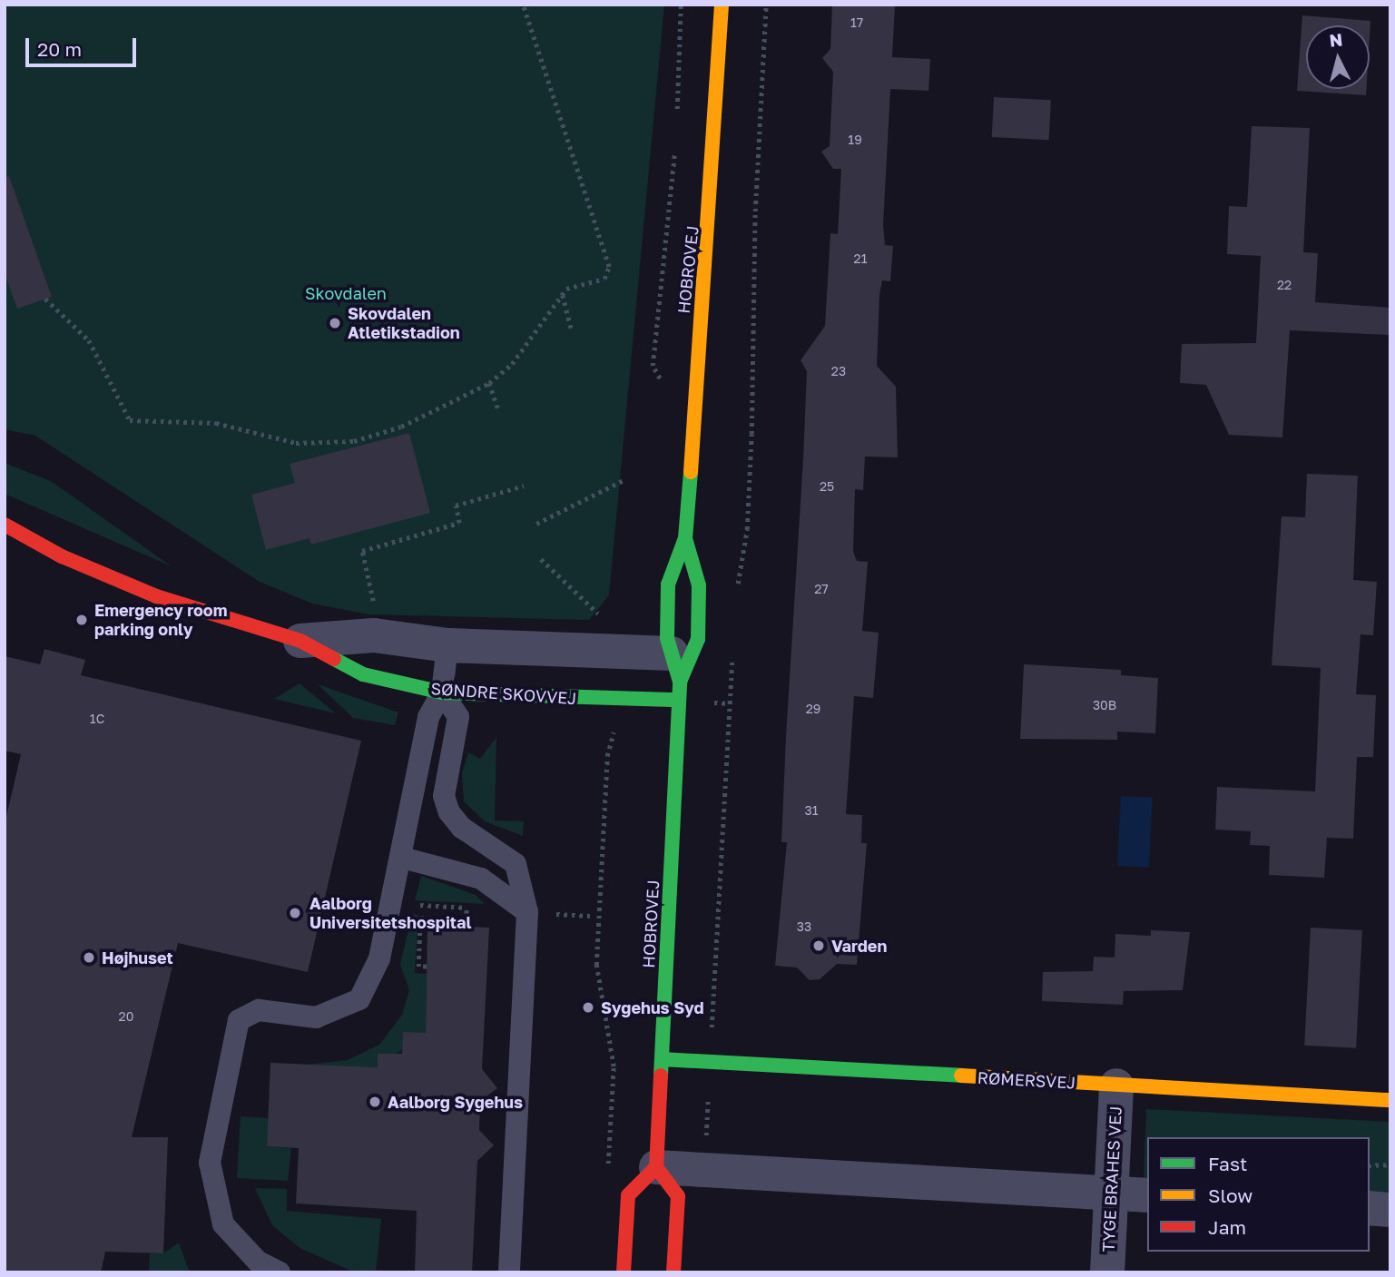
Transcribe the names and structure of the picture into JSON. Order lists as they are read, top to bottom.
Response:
{
  "streets": {
    "main road": ["HOBROVEJ", "SØNDRE SKOVVEJ", "RØMERSVEJ"],
    "street": ["TYGE BRAHES VEJ"]
  },
  "crossings": [
    ["HOBROVEJ", "SØNDRE SKOVVEJ"],
    ["HOBROVEJ", "RØMERSVEJ"],
    ["RØMERSVEJ", "TYGE BRAHES VEJ"]
  ],
  "parks": ["Skovdalen"],
  "places": [
    "Skovdalen Atletikstadion",
    "Emergency room parking only",
    "Aalborg Universitetshospital",
    "Varden",
    "Højhuset",
    "Sygehus Syd",
    "Aalborg Sygehus"
  ],
  "house_numbers": [
    "17",
    "19",
    "21",
    "22",
    "23",
    "25",
    "27",
    "30B",
    "29",
    "1C",
    "31",
    "33",
    "20"
  ],
  "legend": ["Fast", "Slow", "Jam"],
  "scale_bar": "20 m",
  "north": "top"
}
